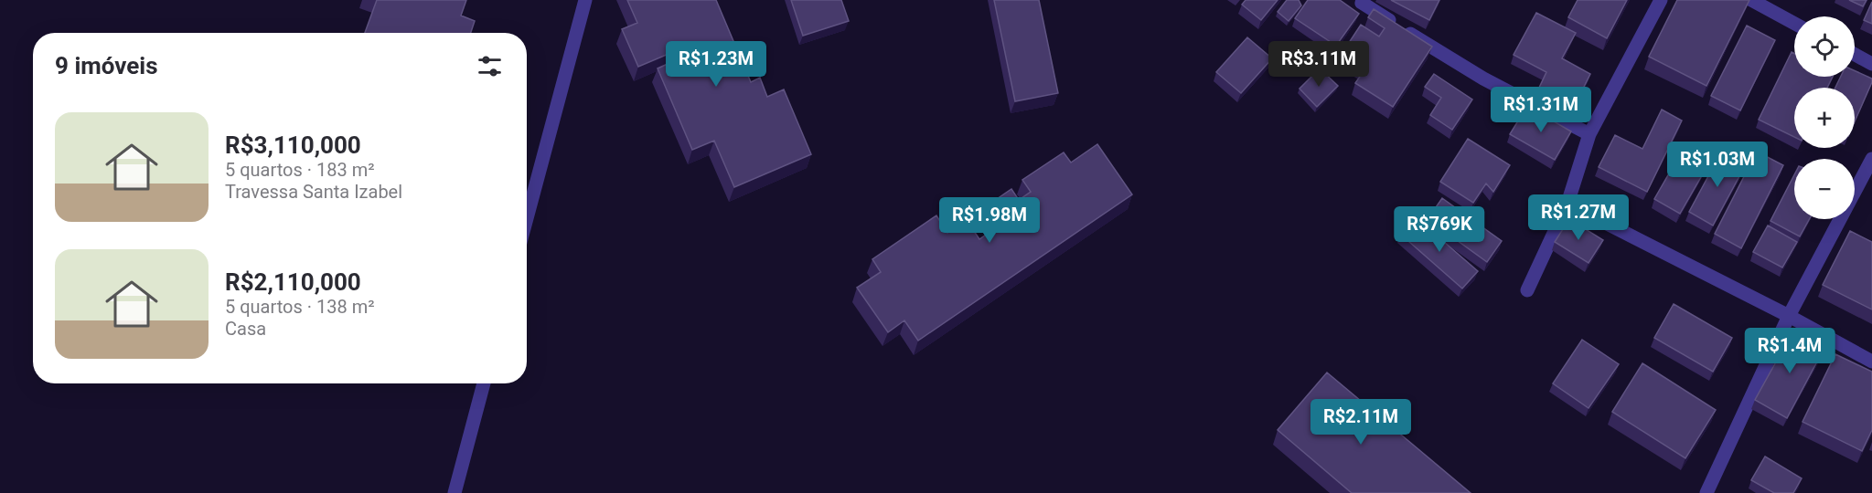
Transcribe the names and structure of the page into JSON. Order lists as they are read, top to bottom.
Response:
{
  "page": {
    "map_buttons": ["+", "−"],
    "heading": "9 imóveis",
    "price": [
      "R$1.23M",
      "R$3.11M",
      "R$1.31M",
      "R$1.03M",
      "R$1.27M",
      "R$1.98M",
      "R$769K",
      "R$1.4M",
      "R$2.11M"
    ],
    "list": [
      {
        "name": "R$3,110,000",
        "note": "5 quartos · 183 m² · Travessa Santa Izabel"
      },
      {
        "name": "R$2,110,000",
        "note": "5 quartos · 138 m² · Casa"
      }
    ]
  }
}
